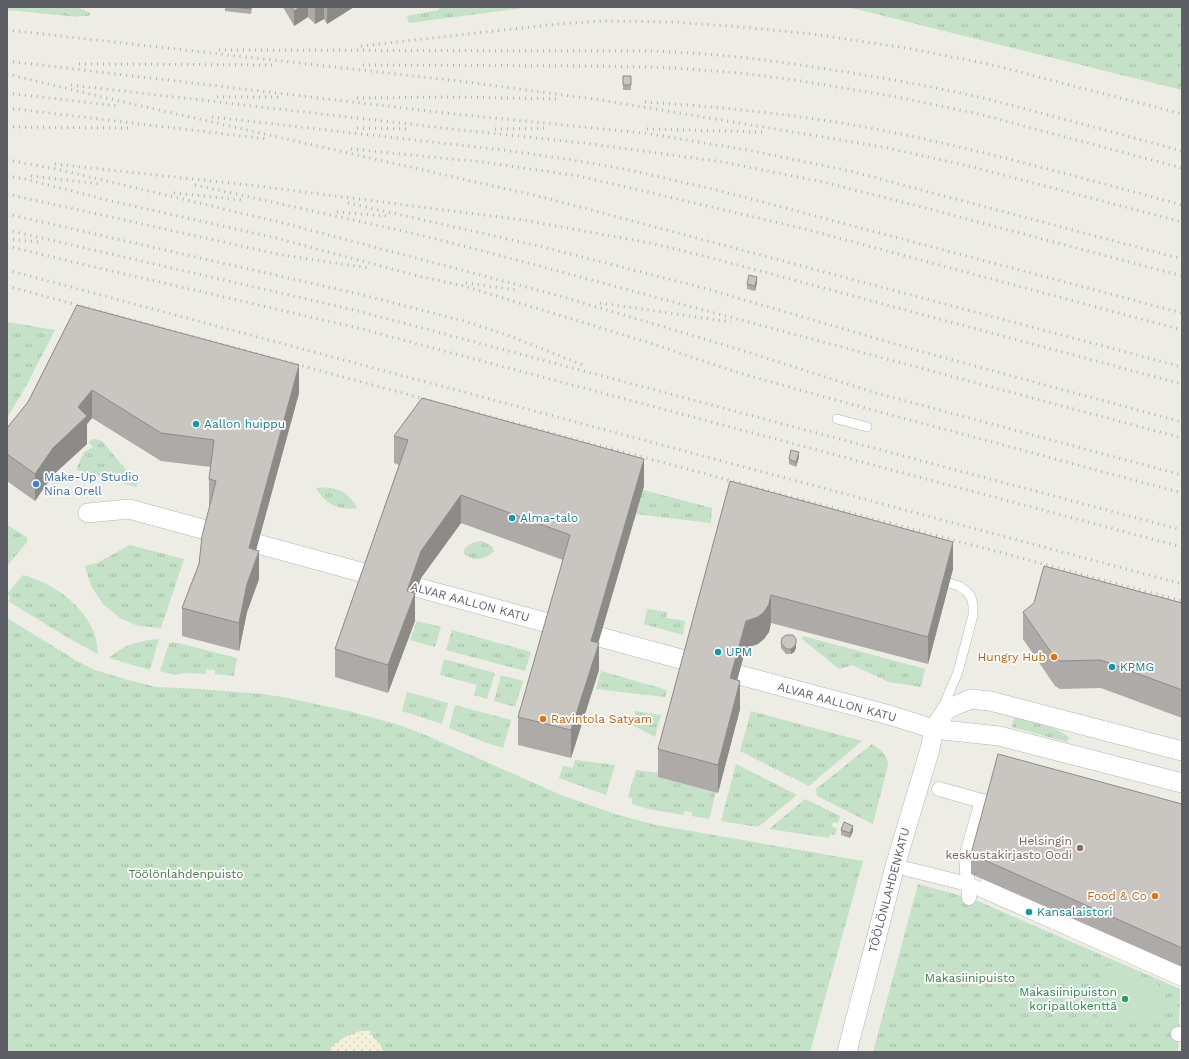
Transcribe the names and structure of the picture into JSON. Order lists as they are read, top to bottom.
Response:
{
  "streets": {
    "street": ["ALVAR AALLON KATU", "TÖÖLÖNLAHDENKATU"]
  },
  "crossings": [
    ["ALVAR AALLON KATU", "TÖÖLÖNLAHDENKATU"]
  ],
  "parks": ["Töölönlahdenpuisto", "Makasiinipuisto"],
  "places": [
    "Aallon huippu",
    "Make-Up Studio Nina Orell",
    "Alma-talo",
    "UPM",
    "Hungry Hub",
    "KPMG",
    "Ravintola Satyam",
    "Helsingin keskustakirjasto Oodi",
    "Food & Co",
    "Kansalaistori",
    "Makasiinipuiston koripallokenttä"
  ]
}
